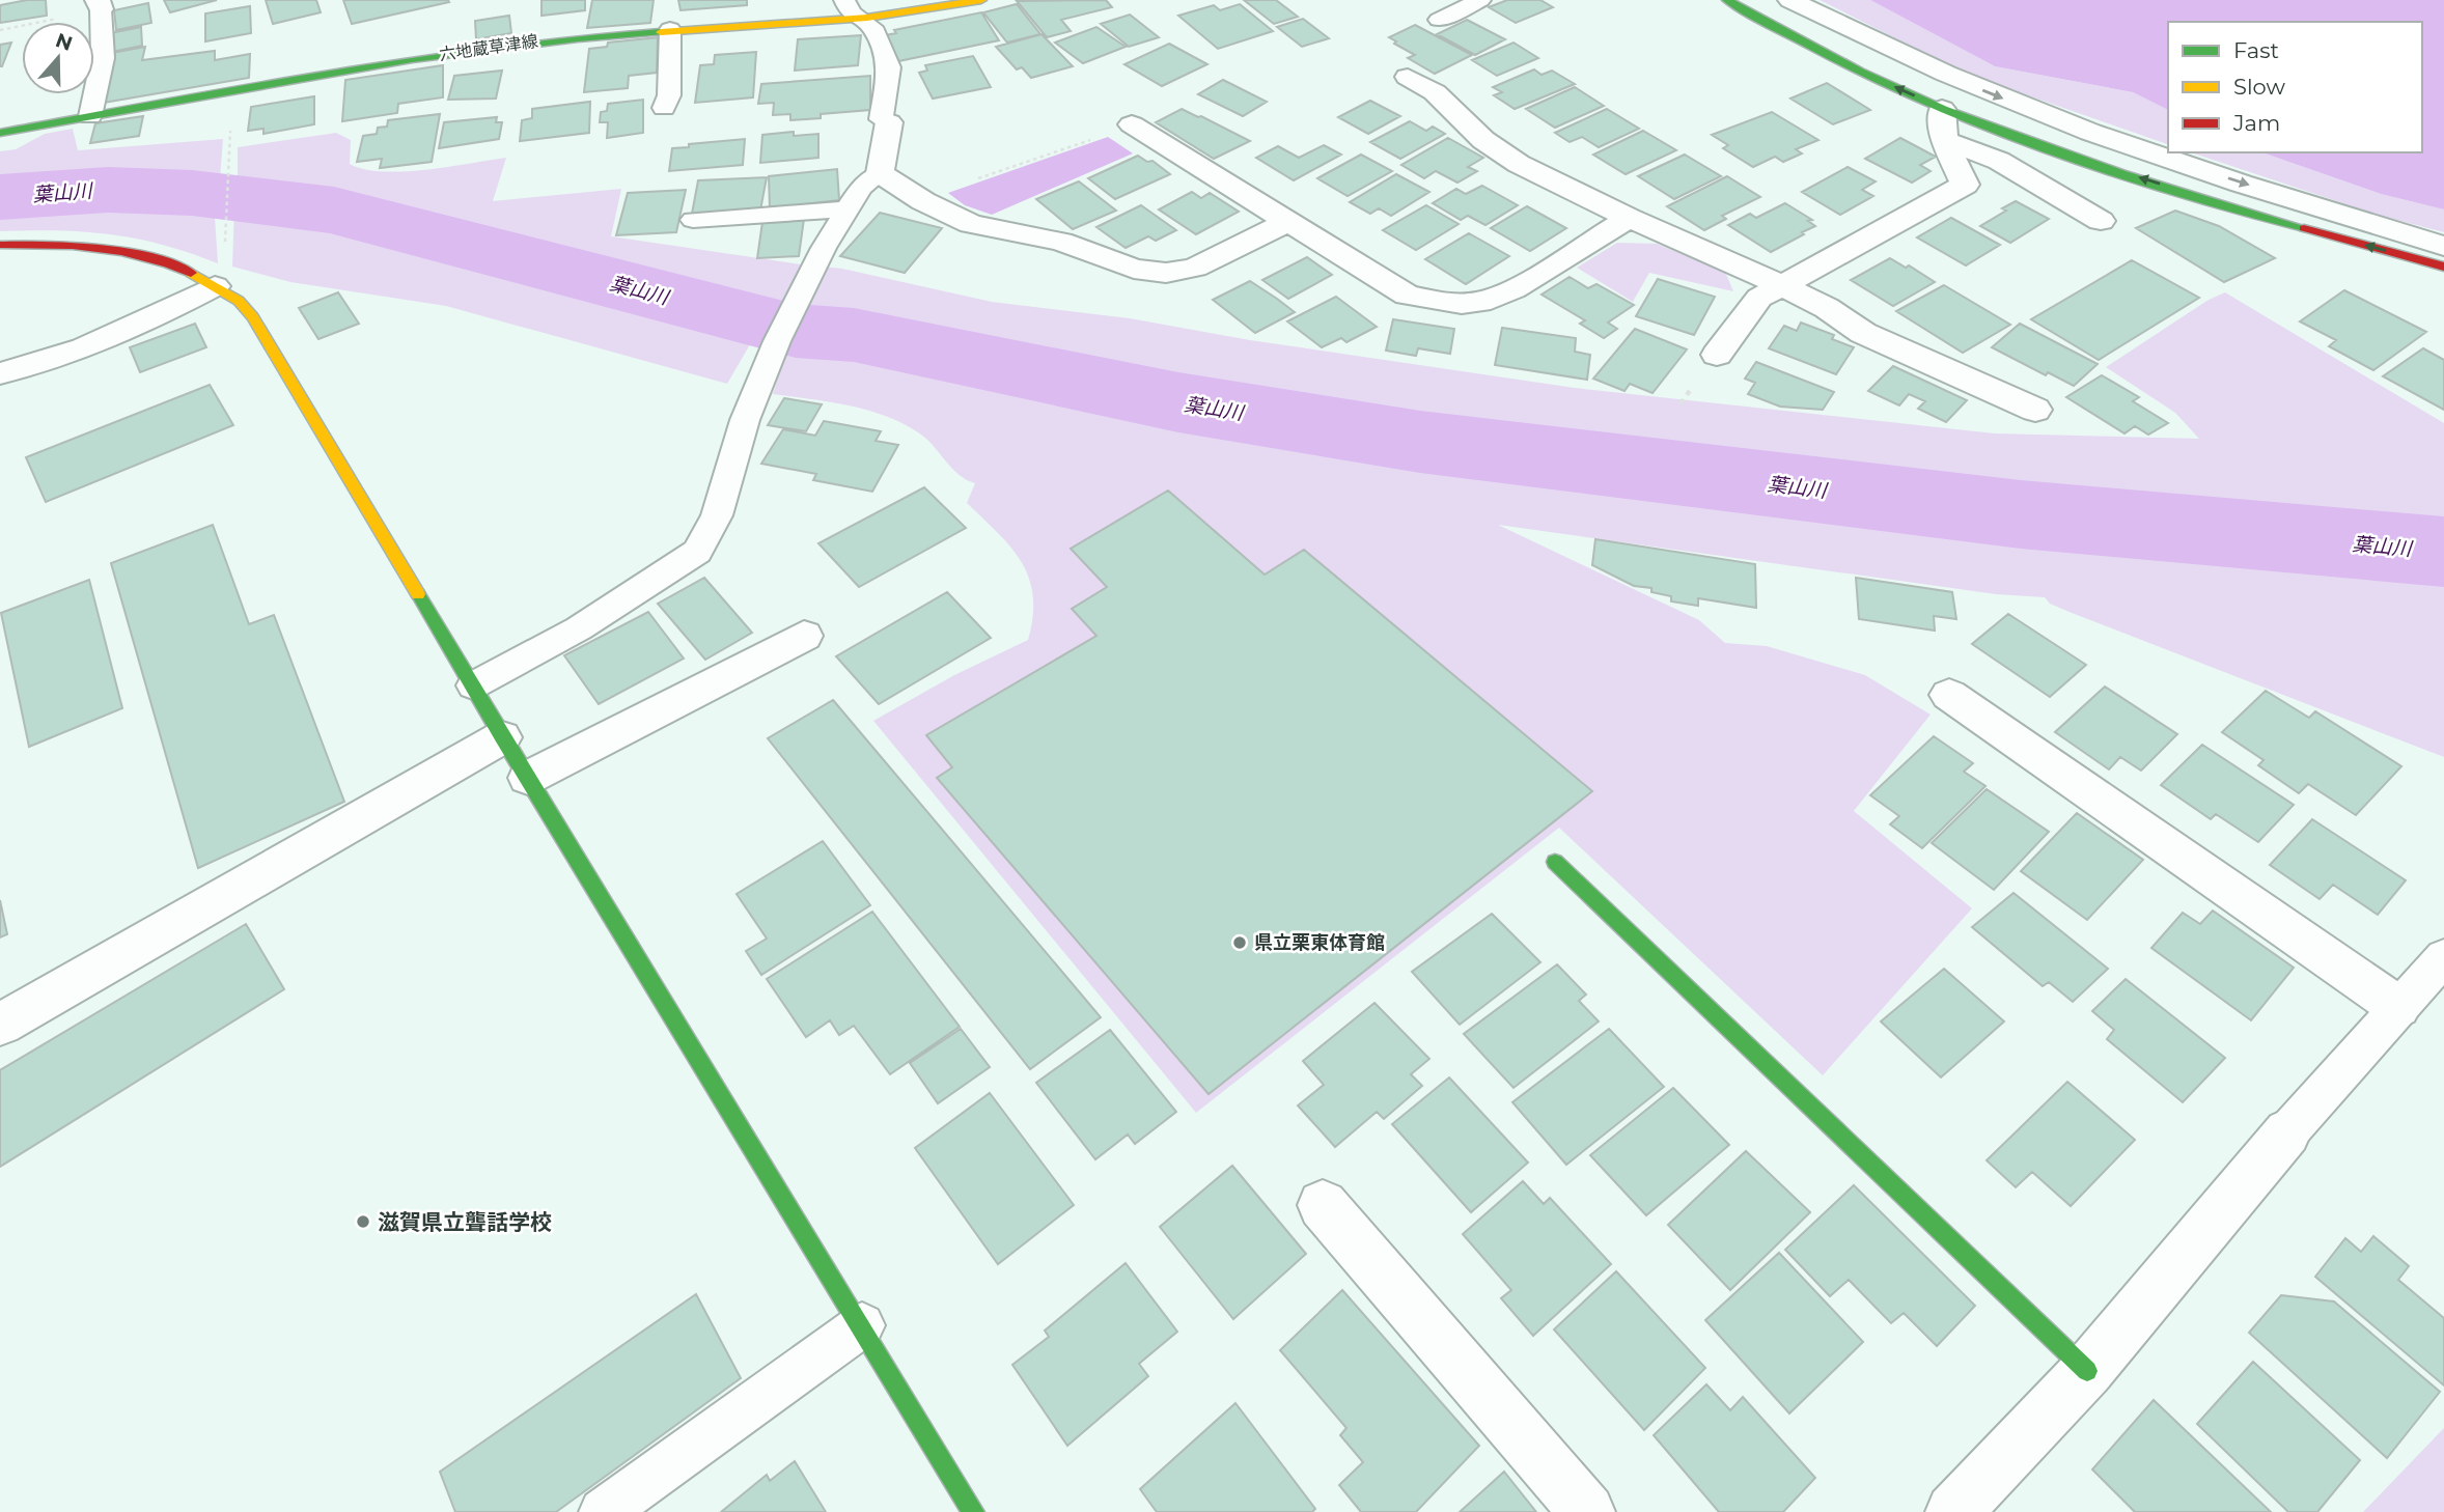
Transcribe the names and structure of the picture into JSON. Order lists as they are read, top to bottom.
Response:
{
  "streets": {
    "street": ["六地蔵草津線"]
  },
  "water": ["葉山川"],
  "places": ["県立栗東体育館", "滋賀県立聾話学校"],
  "legend": ["Fast", "Slow", "Jam"],
  "north": "top"
}
